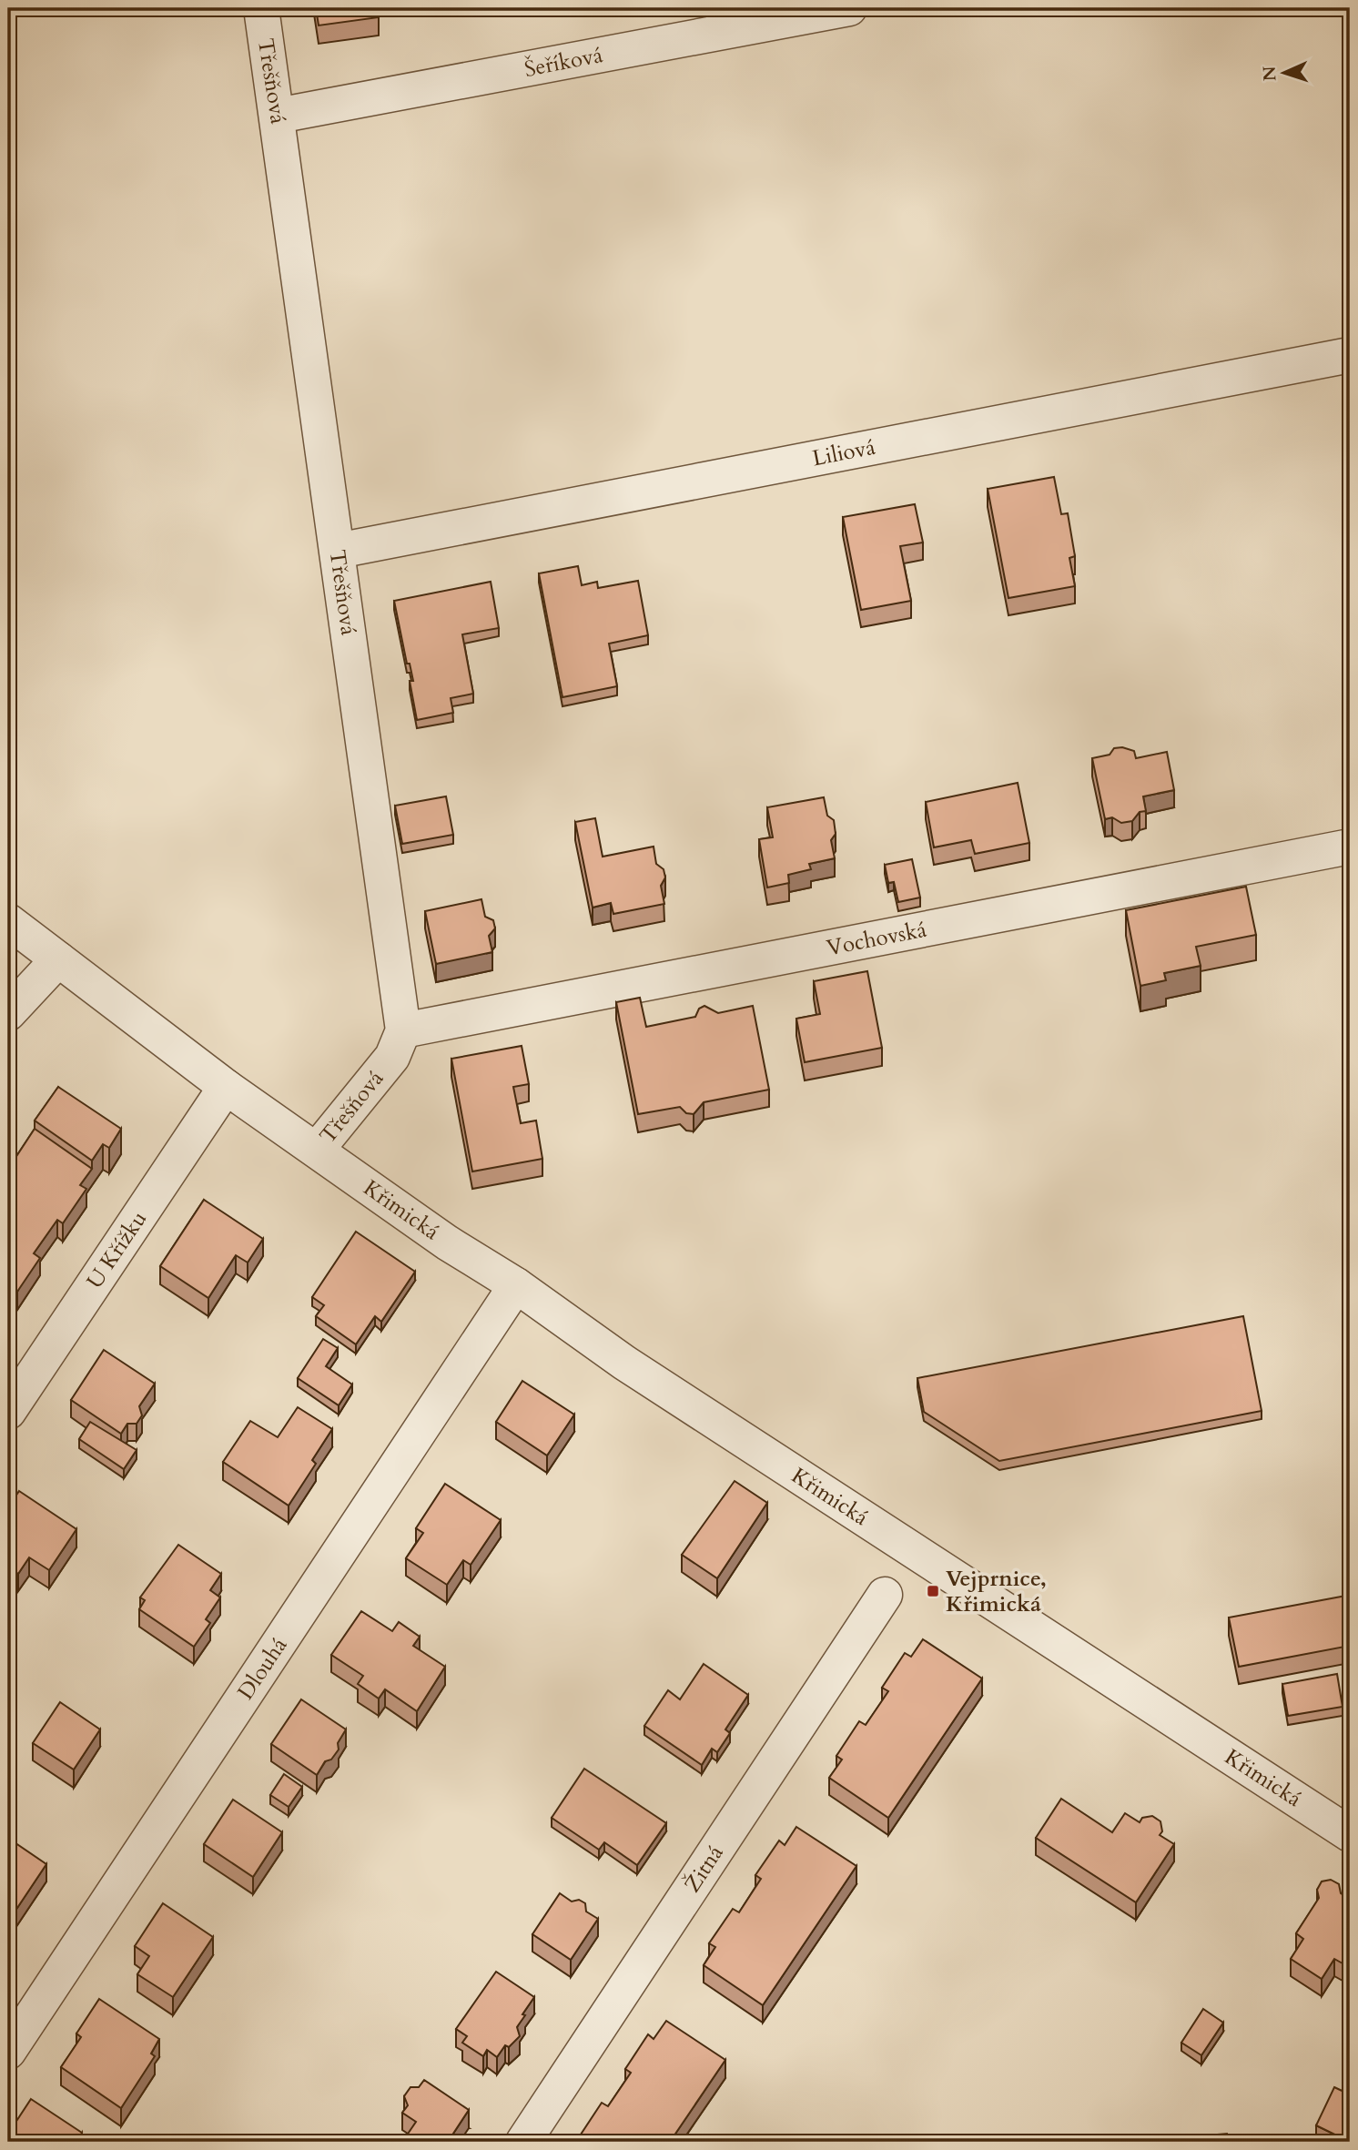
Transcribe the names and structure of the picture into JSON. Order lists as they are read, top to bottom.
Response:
{
  "streets": {
    "street": [
      "Šeříková",
      "Třešňová",
      "Liliová",
      "Vochovská",
      "Křimická",
      "U Křížku",
      "Dlouhá",
      "Žitná"
    ]
  },
  "crossings": [
    ["Šeříková", "Třešňová"],
    ["Třešňová", "Liliová"],
    ["Třešňová", "Vochovská"],
    ["Třešňová", "Křimická"],
    ["Křimická", "U Křížku"],
    ["Křimická", "Dlouhá"]
  ],
  "places": {
    "transit": ["Vejprnice, Křimická"]
  },
  "north": "left"
}
